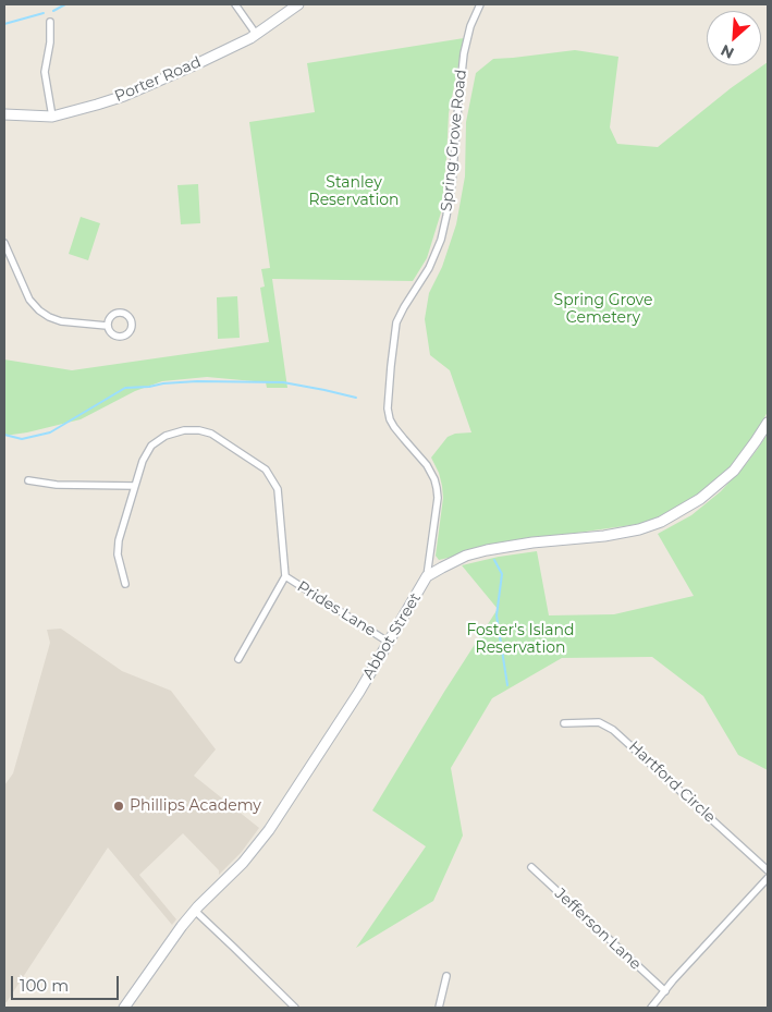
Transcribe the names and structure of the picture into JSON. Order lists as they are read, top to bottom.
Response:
{
  "streets": {
    "street": [
      "Porter Road",
      "Spring Grove Road",
      "Prides Lane",
      "Abbot Street",
      "Hartford Circle",
      "Jefferson Lane"
    ]
  },
  "crossings": [
    ["Spring Grove Road", "Abbot Street"],
    ["Prides Lane", "Abbot Street"]
  ],
  "parks": ["Stanley Reservation", "Spring Grove Cemetery", "Foster's Island Reservation"],
  "places": ["Phillips Academy"],
  "scale_bar": "100 m",
  "north": "bottom left"
}
